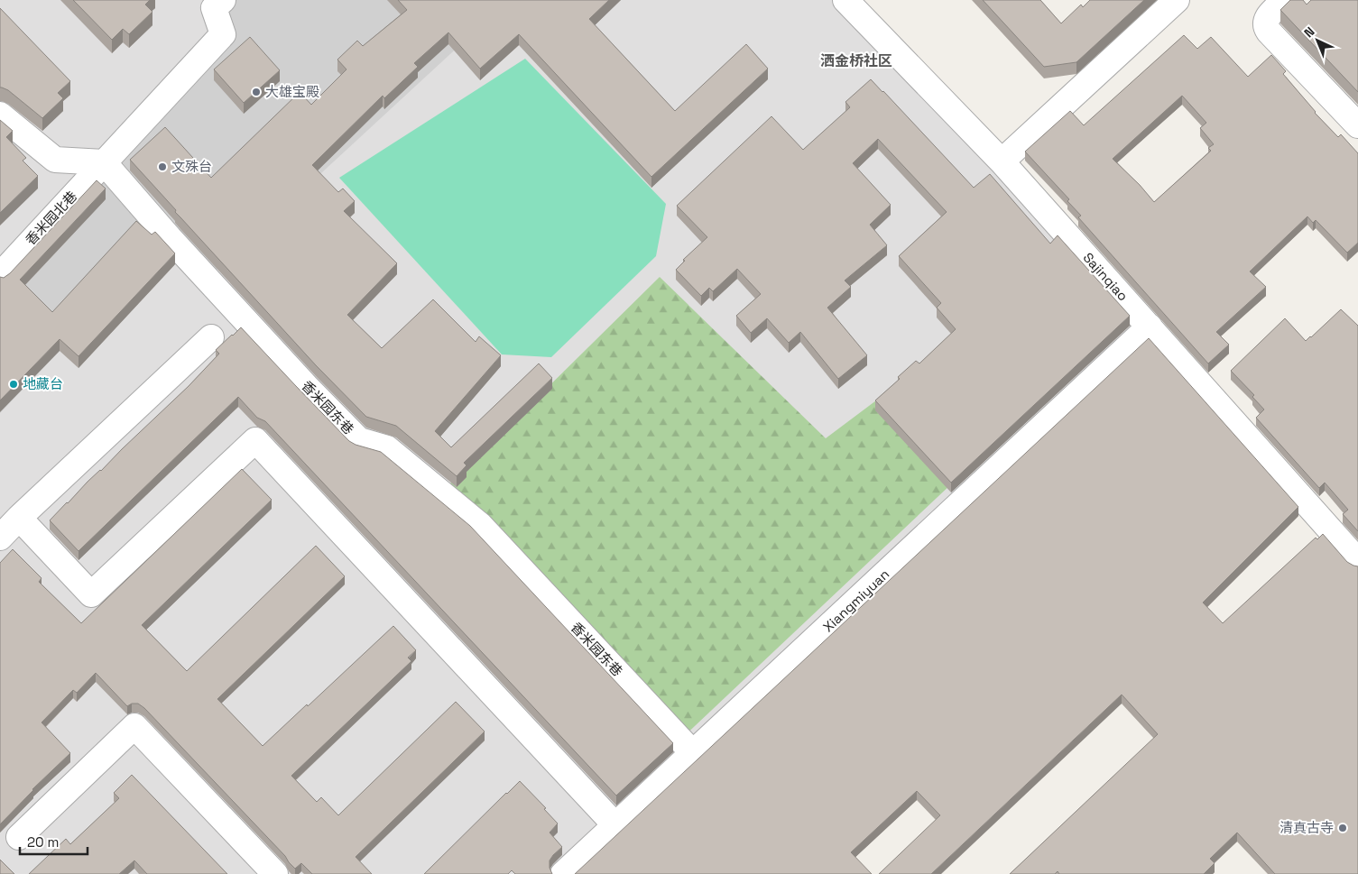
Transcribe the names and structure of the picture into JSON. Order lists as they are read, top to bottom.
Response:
{
  "streets": {
    "street": [
      "香米园北巷",
      "Sajinqiao",
      "香米园东巷",
      "Xiangmiyuan"
    ]
  },
  "crossings": [
    ["香米园北巷", "香米园东巷"],
    ["Sajinqiao", "Xiangmiyuan"],
    ["香米园东巷", "Xiangmiyuan"]
  ],
  "districts": ["洒金桥社区"],
  "places": [
    "大雄宝殿",
    "文殊台",
    "地藏台",
    "清真古寺"
  ],
  "scale_bar": "20 m",
  "north": "top left"
}
